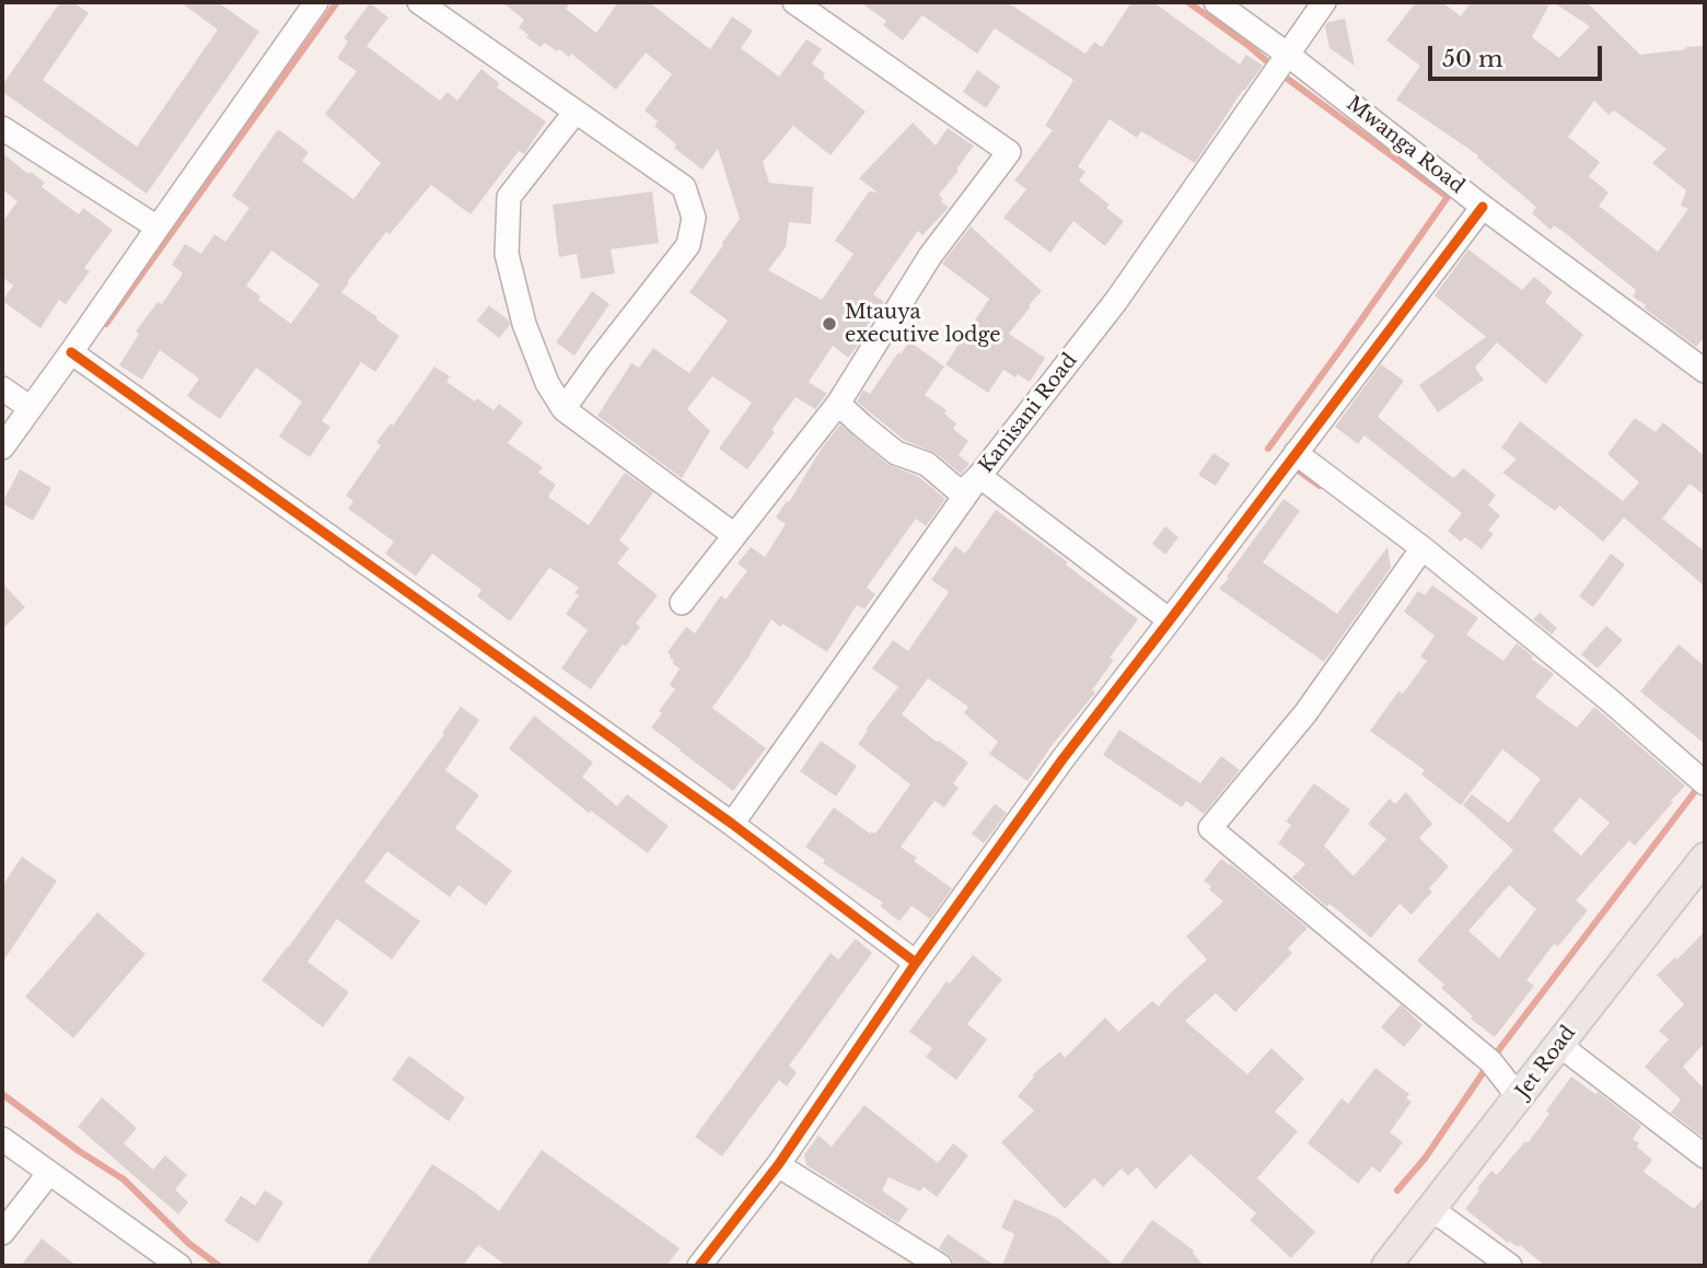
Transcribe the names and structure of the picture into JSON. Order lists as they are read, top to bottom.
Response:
{
  "streets": {
    "main road": ["Jet Road"],
    "street": ["Mwanga Road", "Kanisani Road"]
  },
  "crossings": [
    ["Mwanga Road", "Kanisani Road"]
  ],
  "places": ["Mtauya executive lodge"],
  "scale_bar": "50 m"
}
